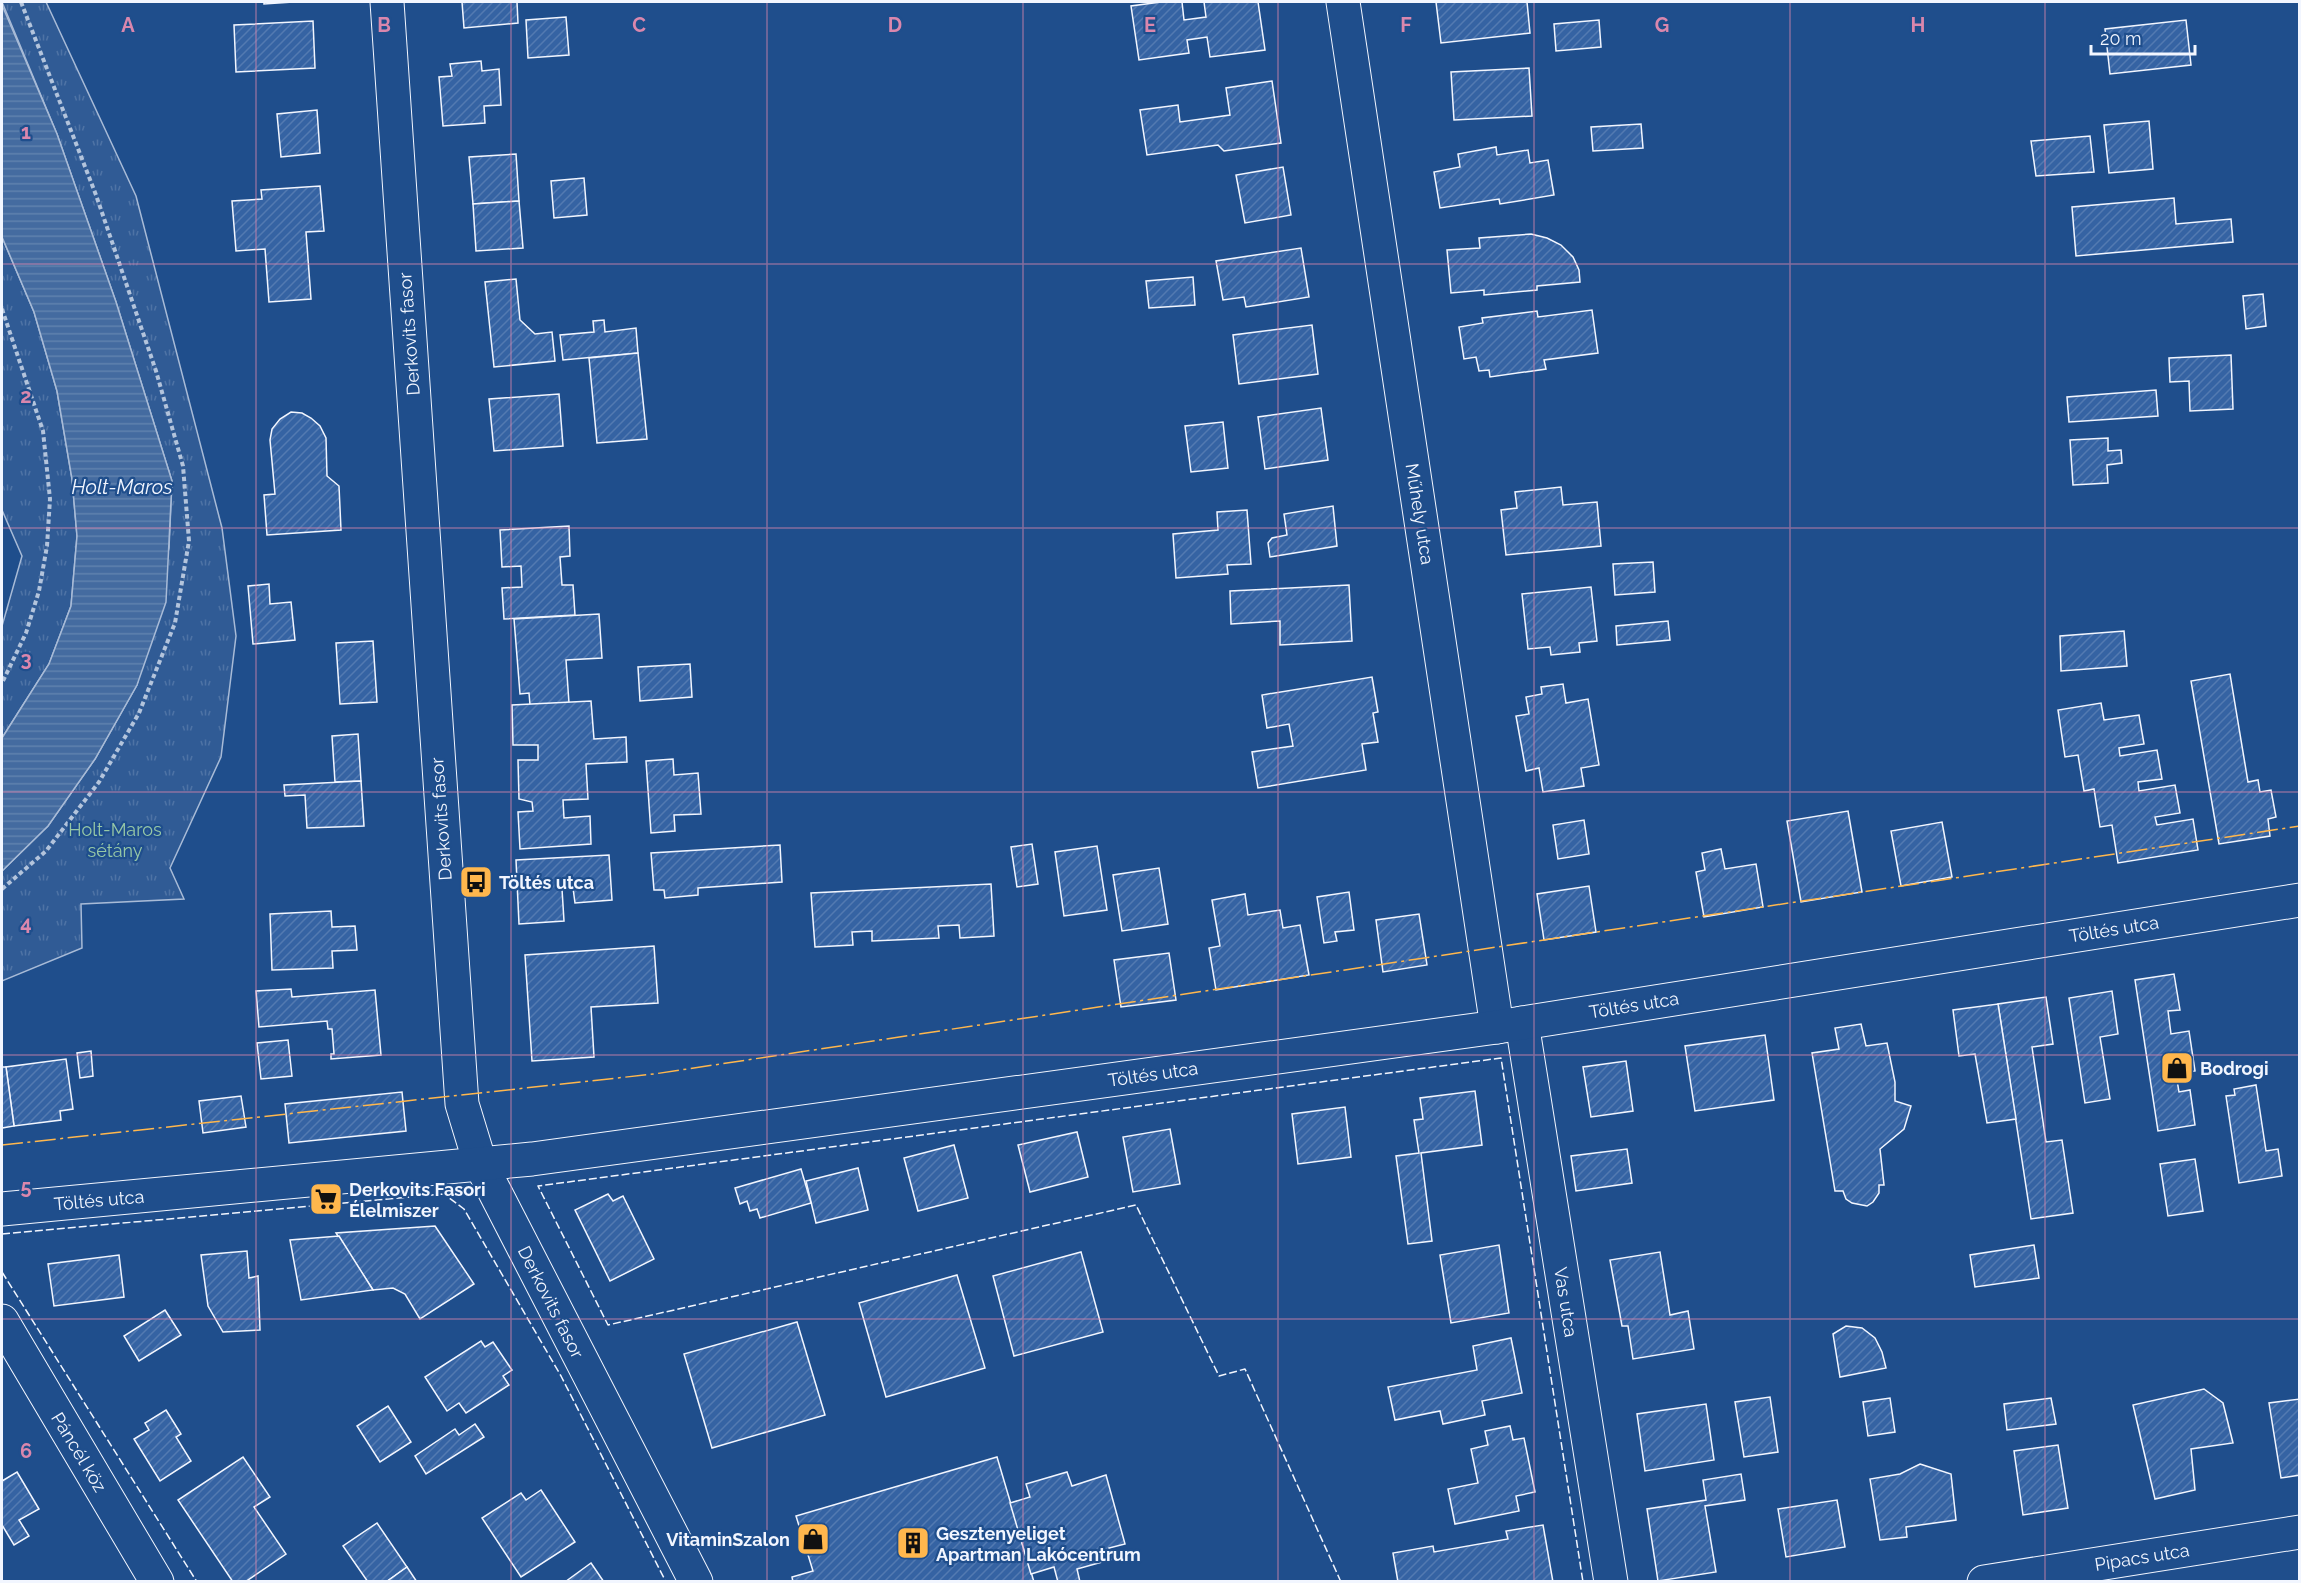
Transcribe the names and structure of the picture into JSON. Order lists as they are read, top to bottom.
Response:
{
  "streets": {
    "street": [
      "Derkovits fasor",
      "Műhely utca",
      "Töltés utca",
      "Vas utca",
      "Páncél köz",
      "Pipacs utca"
    ]
  },
  "crossings": [
    ["Derkovits fasor", "Töltés utca"],
    ["Műhely utca", "Töltés utca"],
    ["Műhely utca", "Vas utca"],
    ["Töltés utca", "Vas utca"]
  ],
  "water": ["Holt-Maros"],
  "parks": ["Holt-Maros sétány"],
  "places": {
    "bus stop": ["Töltés utca"],
    "shop": ["Bodrogi", "VitaminSzalon"],
    "supermarket": ["Derkovits Fasori Élelmiszer"],
    "building": ["Gesztenyeliget Apartman Lakócentrum"]
  },
  "scale_bar": "20 m",
  "grid": {
    "columns": [
      "A",
      "B",
      "C",
      "D",
      "E",
      "F",
      "G",
      "H"
    ],
    "rows": [
      "1",
      "2",
      "3",
      "4",
      "5",
      "6"
    ]
  }
}
